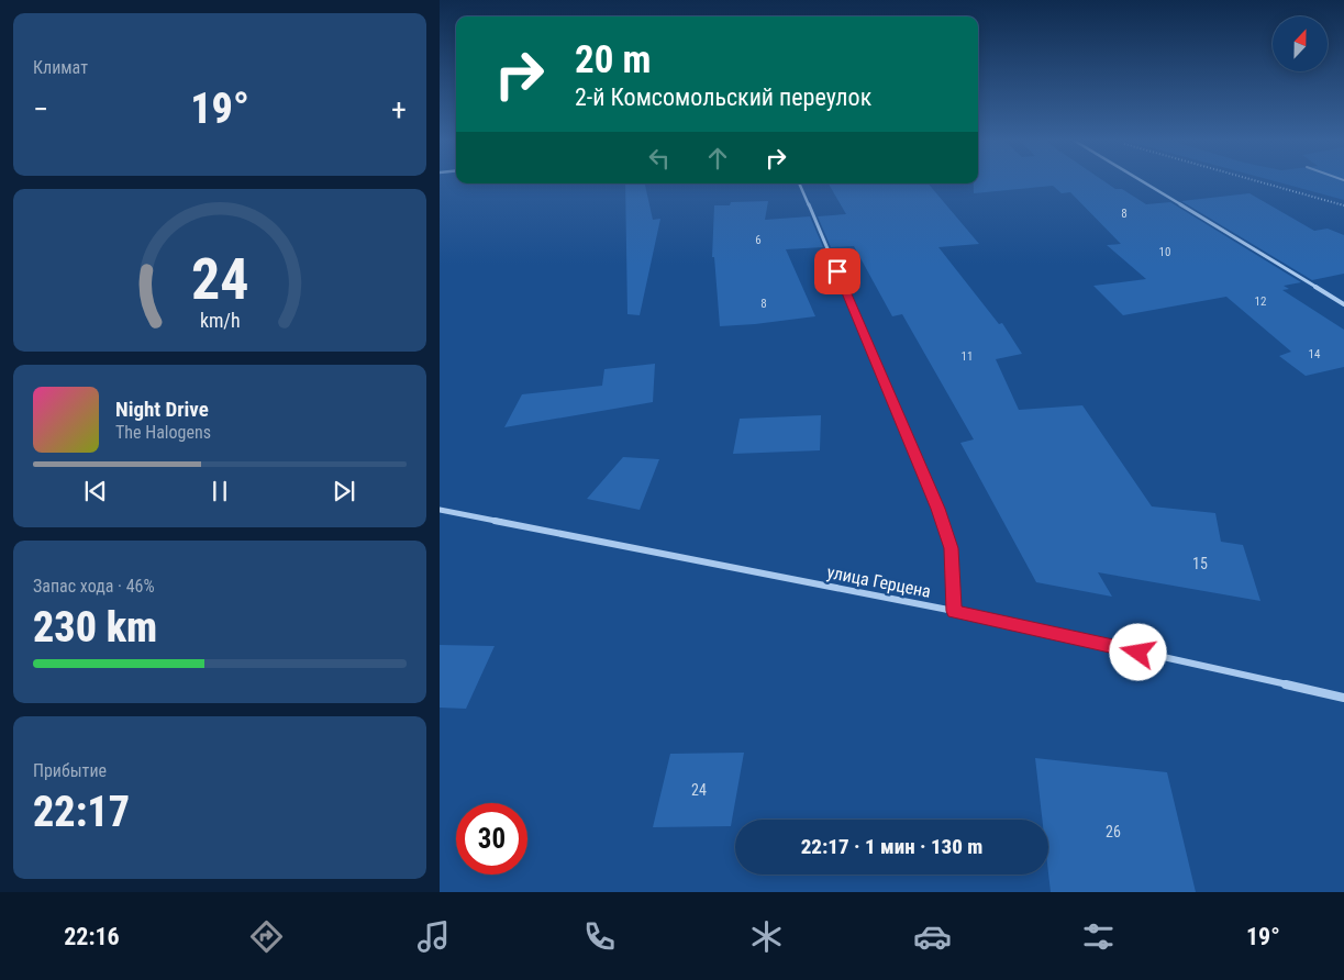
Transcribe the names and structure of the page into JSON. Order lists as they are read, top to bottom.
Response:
{
  "streets": {
    "street": ["улица Герцена"]
  },
  "house_numbers": [
    "8",
    "6",
    "10",
    "12",
    "8",
    "14",
    "11",
    "15",
    "24",
    "26"
  ],
  "north": "top",
  "page": {
    "tile": [
      "Климат",
      ["Запас хода · 46%", "230 km"],
      ["Прибытие", "22:17"]
    ],
    "turn": ["20 m", "2-й Комсомольский переулок"],
    "heat": ["−", "19°", "+"],
    "song": ["Night Drive", "The Halogens"],
    "limit": "30",
    "trip": "22:17 · 1 мин · 130 m",
    "tabs": ["22:16", "19°"],
    "gauge": ["24", "km/h"]
  }
}
